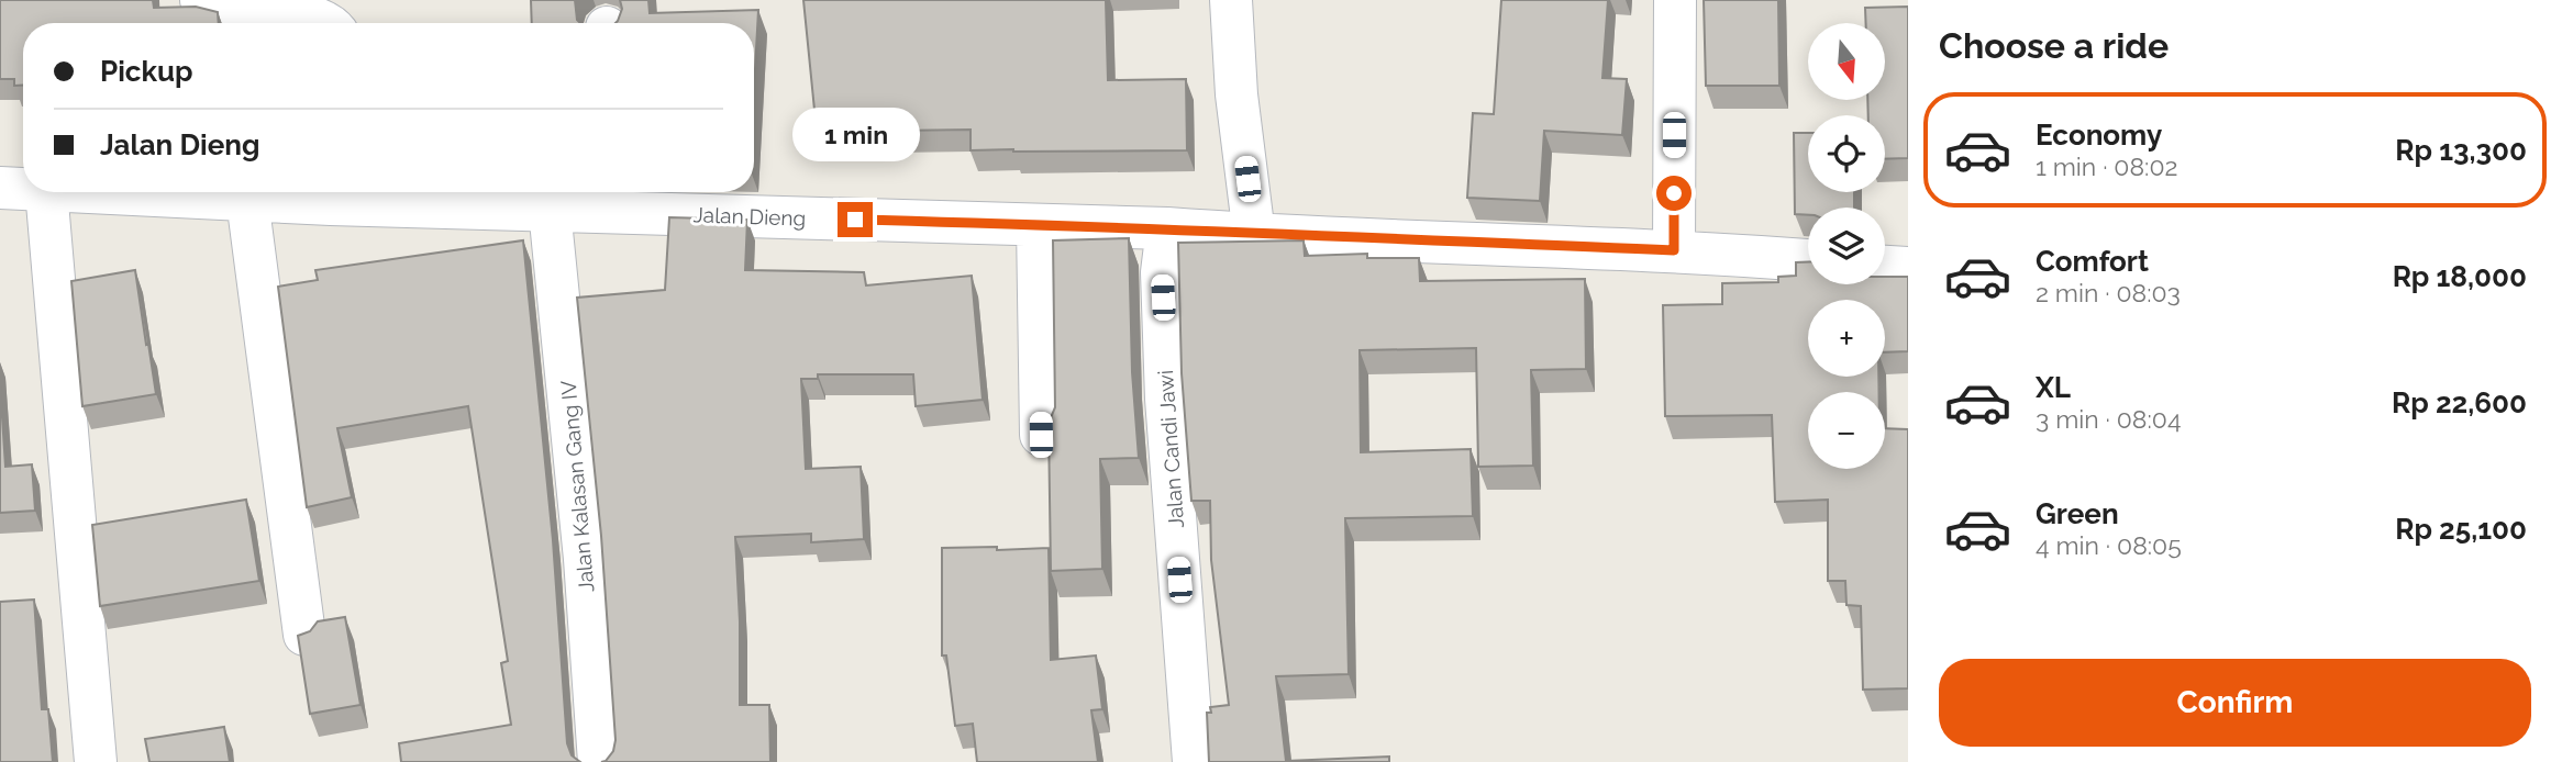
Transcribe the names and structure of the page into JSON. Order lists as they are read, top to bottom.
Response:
{
  "streets": {
    "street": ["Jalan Dieng", "Jalan Candi Jawi", "Jalan Kalasan Gang IV"]
  },
  "crossings": [
    ["Jalan Dieng", "Jalan Candi Jawi"],
    ["Jalan Dieng", "Jalan Kalasan Gang IV"]
  ],
  "north": "bottom",
  "page": {
    "heading": "Choose a ride",
    "map_buttons": ["+", "−"],
    "banner": ["Pickup", "Jalan Dieng"],
    "list": [
      {
        "name": "Economy",
        "note": "1 min · 08:02",
        "value": "Rp 13,300"
      },
      {
        "name": "Comfort",
        "note": "2 min · 08:03",
        "value": "Rp 18,000"
      },
      {
        "name": "XL",
        "note": "3 min · 08:04",
        "value": "Rp 22,600"
      },
      {
        "name": "Green",
        "note": "4 min · 08:05",
        "value": "Rp 25,100"
      }
    ],
    "bubble": "1 min",
    "buttons": "Confirm"
  }
}
